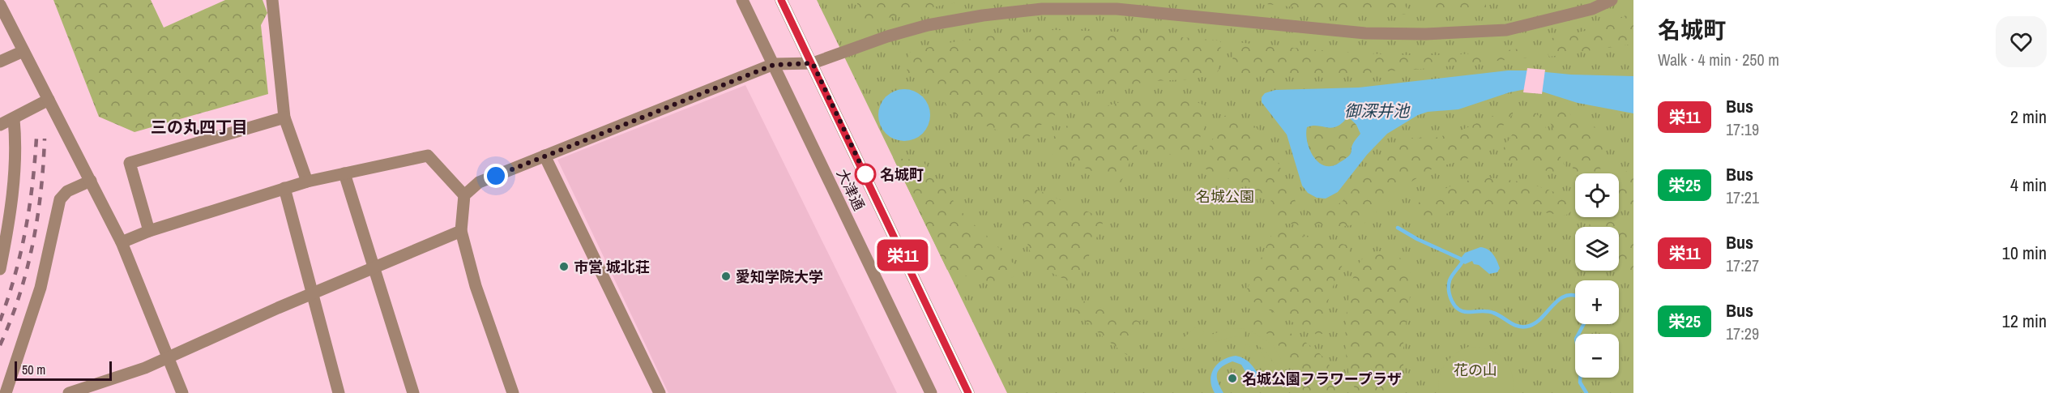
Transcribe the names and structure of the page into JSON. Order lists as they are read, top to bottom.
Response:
{
  "streets": {
    "street": ["大津通"]
  },
  "districts": ["三の丸四丁目"],
  "water": ["御深井池"],
  "parks": ["名城公園", "花の山"],
  "places": [
    "名城町",
    "市営 城北荘",
    "愛知学院大学",
    "名城公園フラワープラザ"
  ],
  "lines": ["bus line 栄11"],
  "scale_bar": "50 m",
  "page": {
    "on_map": "栄11",
    "heading": ["名城町", "Walk · 4 min · 250 m"],
    "list": [
      {
        "mark": "栄11",
        "name": "Bus",
        "note": "17:19",
        "value": "2 min"
      },
      {
        "mark": "栄25",
        "name": "Bus",
        "note": "17:21",
        "value": "4 min"
      },
      {
        "mark": "栄11",
        "name": "Bus",
        "note": "17:27",
        "value": "10 min"
      },
      {
        "mark": "栄25",
        "name": "Bus",
        "note": "17:29",
        "value": "12 min"
      }
    ],
    "map_buttons": ["+", "−"],
    "scale": "50 m"
  }
}
